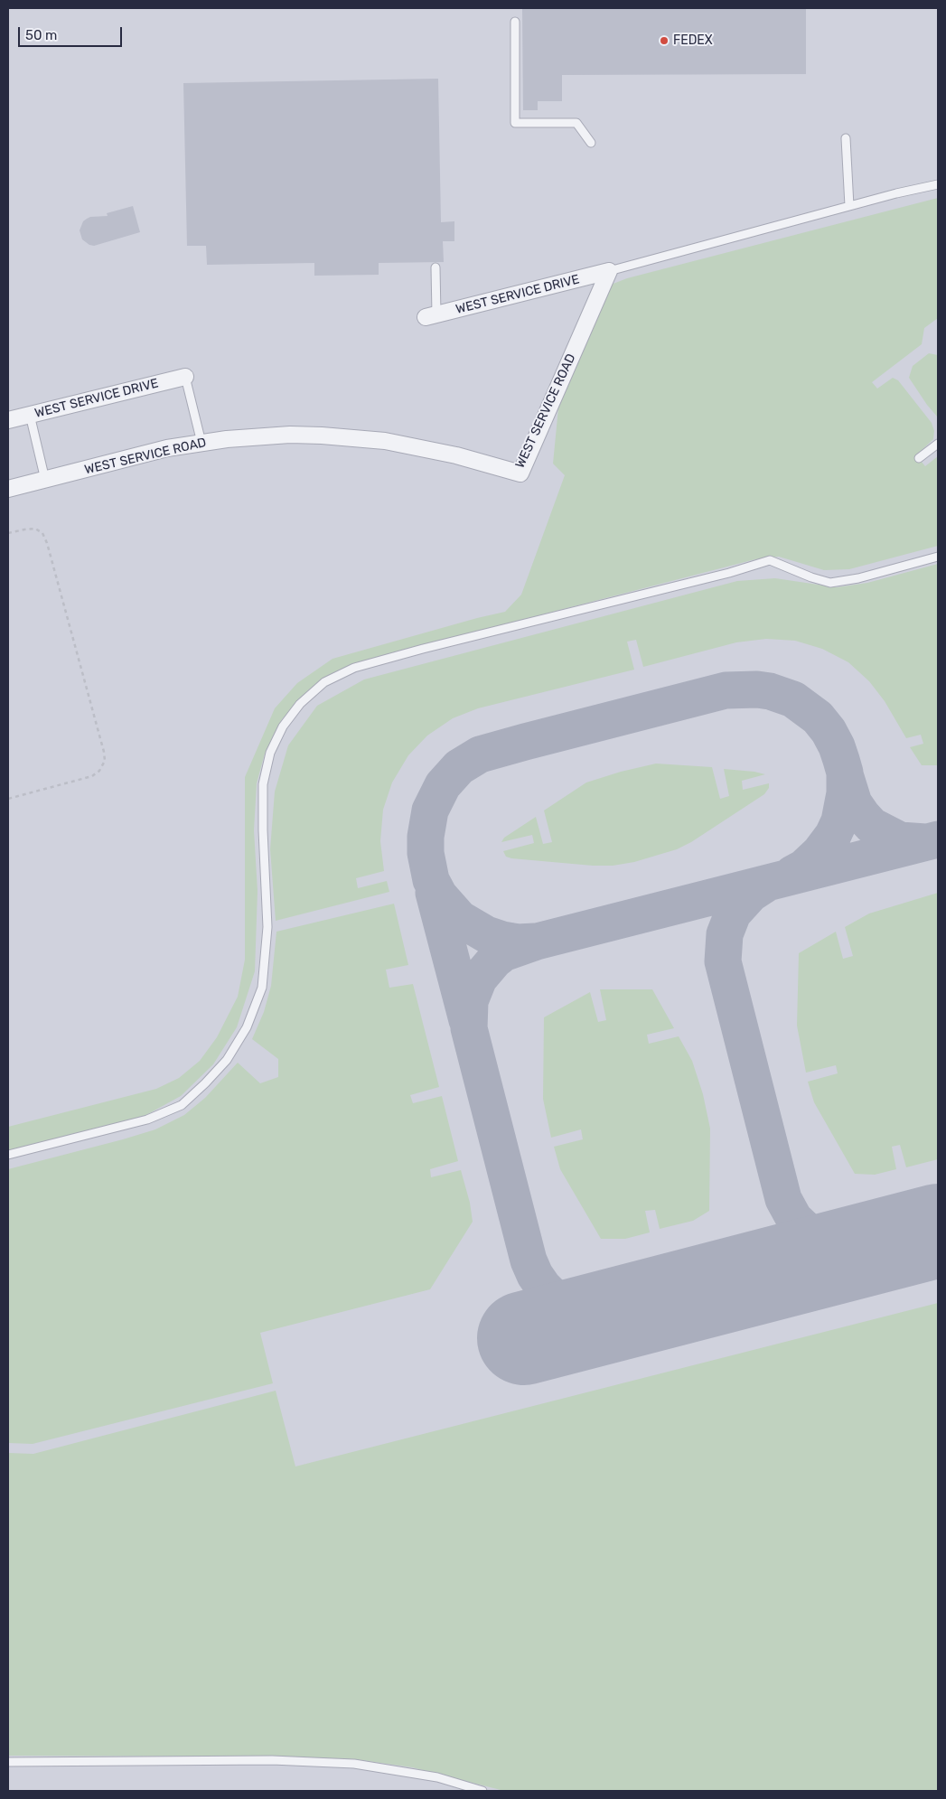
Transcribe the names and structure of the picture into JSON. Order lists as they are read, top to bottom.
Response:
{
  "streets": {
    "street": ["WEST SERVICE DRIVE", "WEST SERVICE ROAD"]
  },
  "crossings": [
    ["WEST SERVICE DRIVE", "WEST SERVICE ROAD"]
  ],
  "places": ["FEDEX"],
  "scale_bar": "50 m"
}
